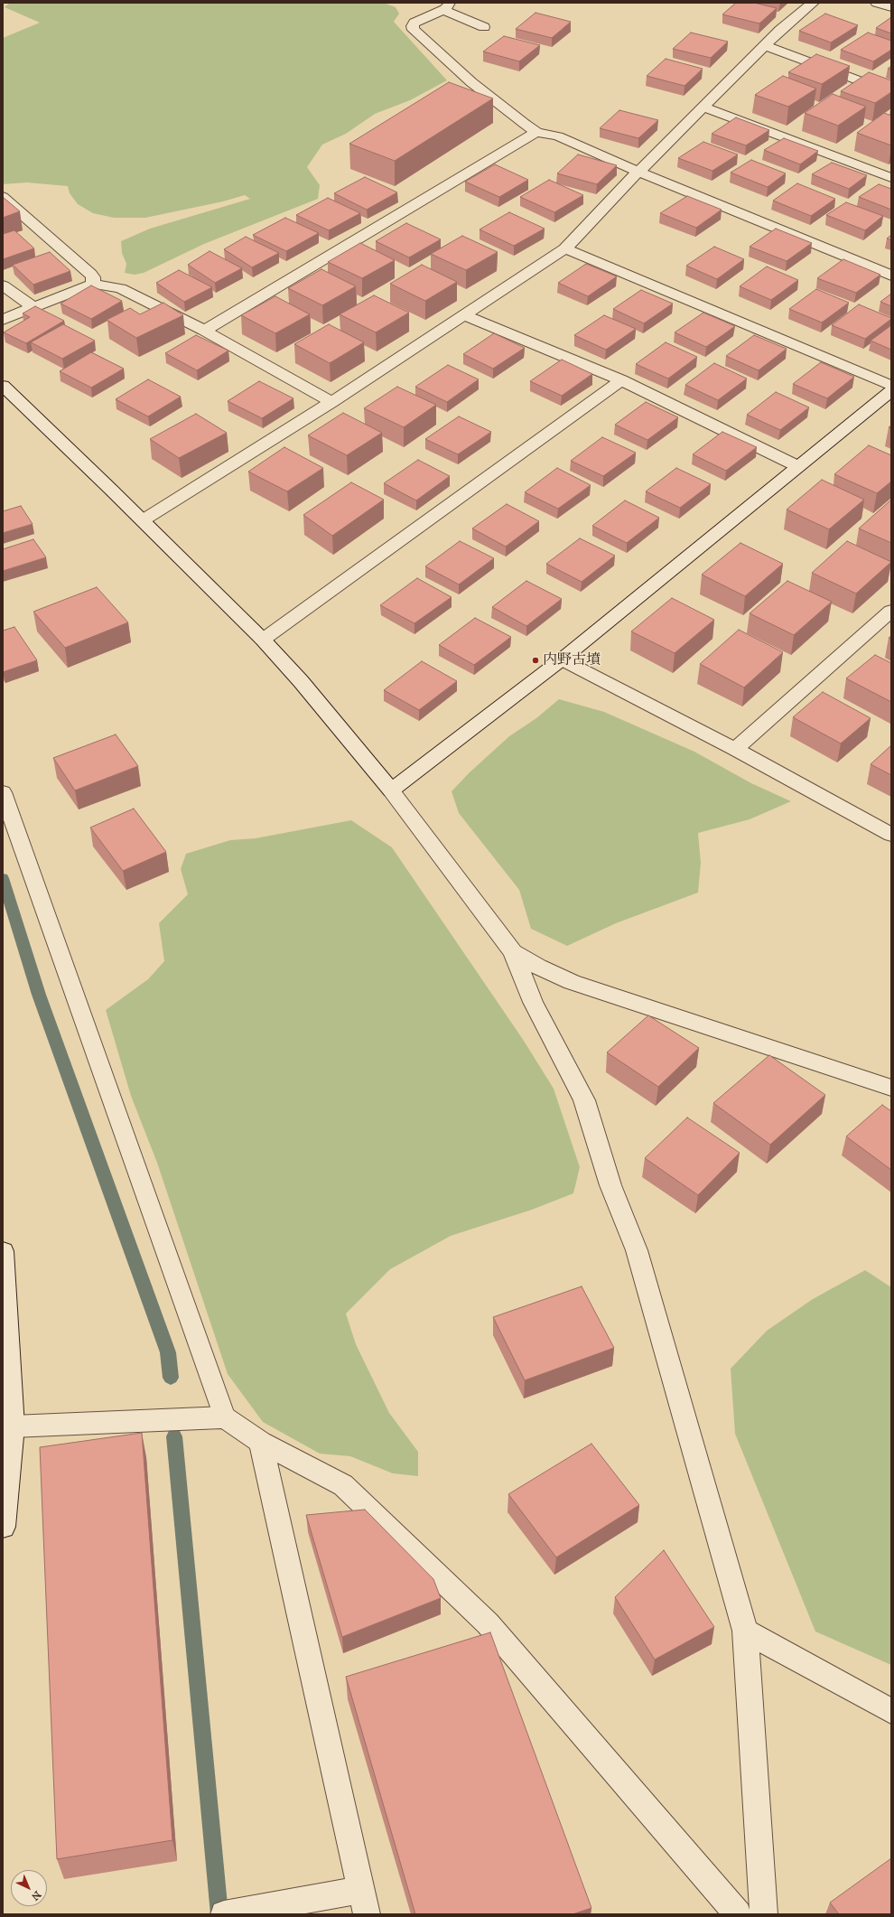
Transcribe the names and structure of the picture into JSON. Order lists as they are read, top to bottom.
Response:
{
  "places": ["内野古墳"],
  "north": "bottom right"
}
